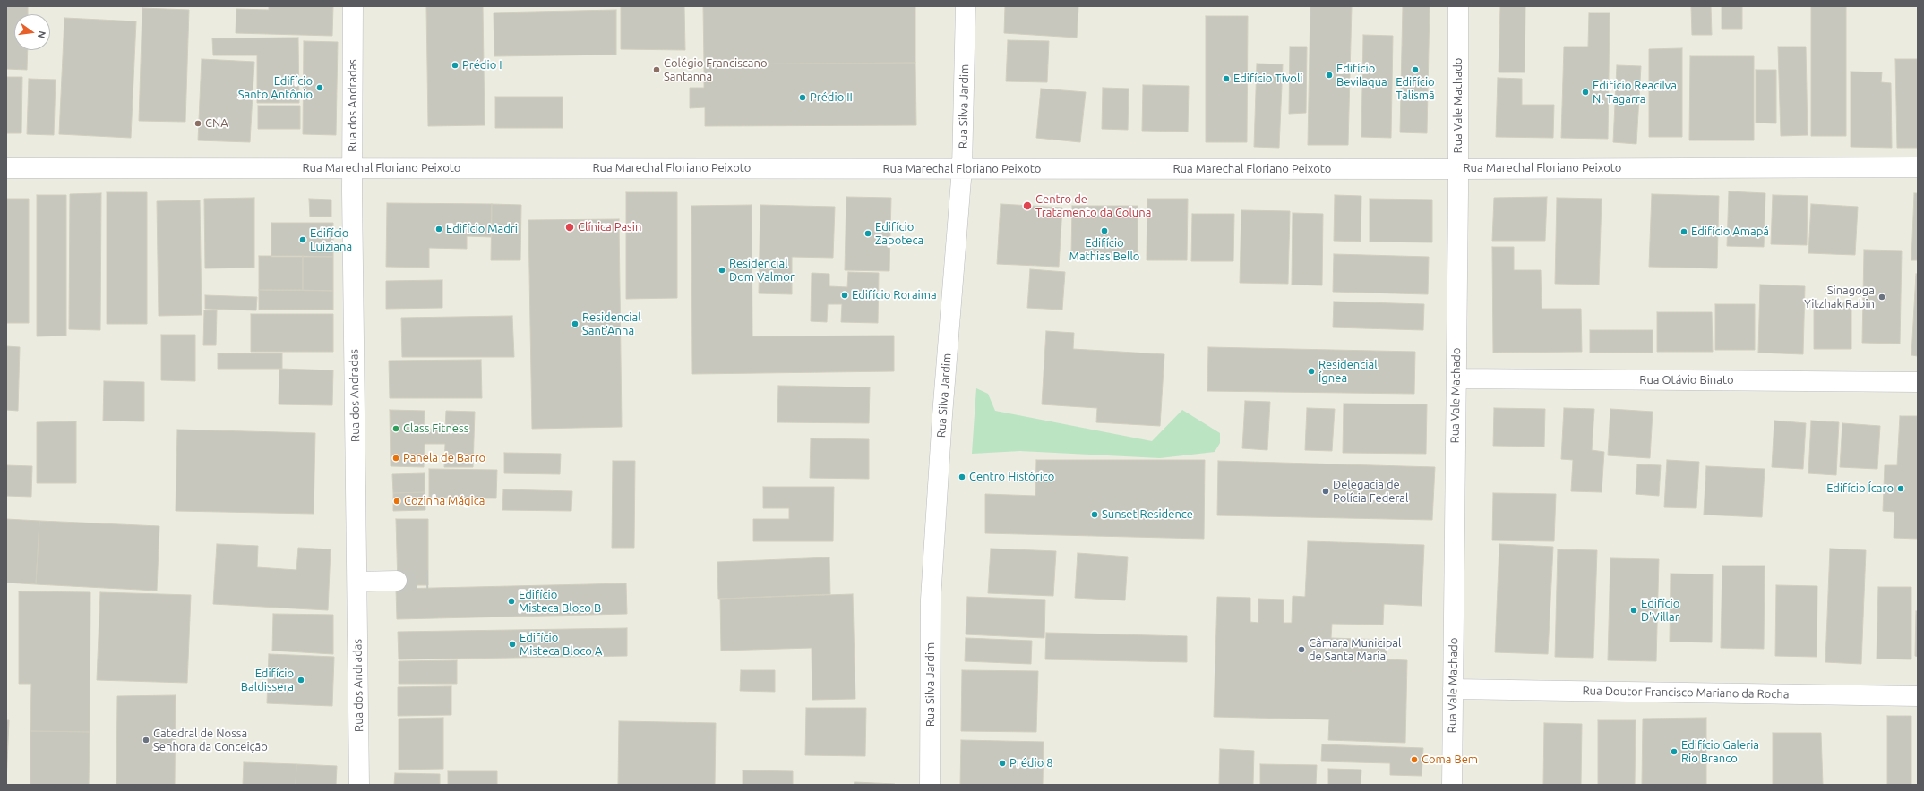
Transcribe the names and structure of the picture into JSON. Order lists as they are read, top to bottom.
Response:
{
  "streets": {
    "street": [
      "Rua dos Andradas",
      "Rua Vale Machado",
      "Rua Silva Jardim",
      "Rua Marechal Floriano Peixoto",
      "Rua Otávio Binato",
      "Rua Doutor Francisco Mariano da Rocha"
    ]
  },
  "crossings": [
    ["Rua dos Andradas", "Rua Marechal Floriano Peixoto"],
    ["Rua Vale Machado", "Rua Marechal Floriano Peixoto"],
    ["Rua Vale Machado", "Rua Otávio Binato"],
    ["Rua Vale Machado", "Rua Doutor Francisco Mariano da Rocha"],
    ["Rua Silva Jardim", "Rua Marechal Floriano Peixoto"]
  ],
  "places": [
    "Prédio I",
    "Colégio Franciscano Santanna",
    "Edifício Talismã",
    "Edifício Bevilaqua",
    "Edifício Tívoli",
    "Edifício Santo Antônio",
    "Edifício Reacilva N. Tagarra",
    "Prédio II",
    "CNA",
    "Centro de Tratamento da Coluna",
    "Clínica Pasin",
    "Edifício Madri",
    "Edifício Mathias Bello",
    "Edifício Amapá",
    "Edifício Zapoteca",
    "Edifício Luiziana",
    "Residencial Dom Valmor",
    "Edifício Roraima",
    "Sinagoga Yitzhak Rabin",
    "Residencial Sant’Anna",
    "Residencial Ígnea",
    "Class Fitness",
    "Panela de Barro",
    "Centro Histórico",
    "Edifício Ícaro",
    "Delegacia de Polícia Federal",
    "Cozinha Mágica",
    "Sunset Residence",
    "Edifício Misteca Bloco B",
    "Edifício D'Villar",
    "Edifício Misteca Bloco A",
    "Câmara Municipal de Santa Maria",
    "Edifício Baldissera",
    "Catedral de Nossa Senhora da Conceição",
    "Edifício Galeria Rio Branco",
    "Coma Bem",
    "Prédio 8"
  ],
  "north": "right"
}
